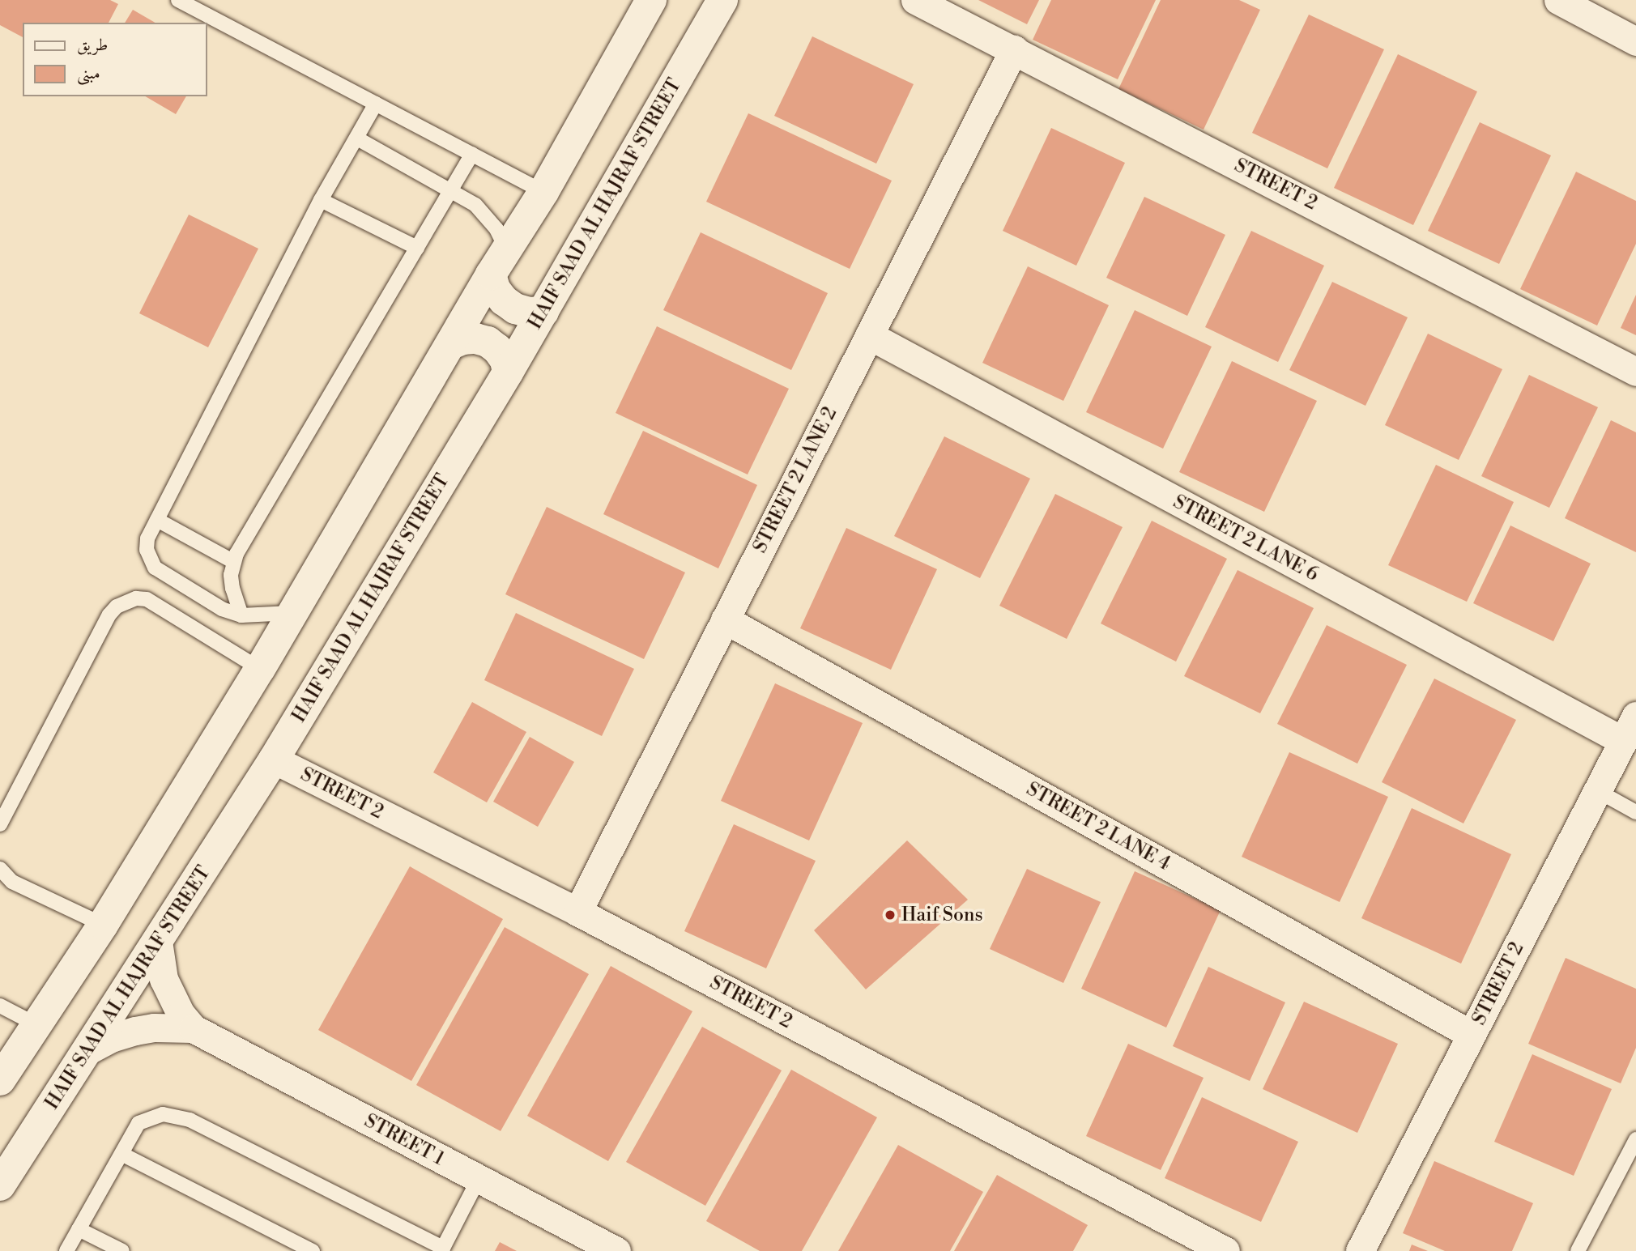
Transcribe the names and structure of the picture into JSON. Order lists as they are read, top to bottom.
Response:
{
  "streets": {
    "street": [
      "STREET 2",
      "HAIF SAAD AL HAJRAF STREET",
      "STREET 2 LANE 2",
      "STREET 2 LANE 6",
      "STREET 2 LANE 4",
      "STREET 1"
    ]
  },
  "crossings": [
    ["STREET 2", "HAIF SAAD AL HAJRAF STREET"],
    ["STREET 2", "STREET 2 LANE 2"],
    ["STREET 2", "STREET 2 LANE 6"],
    ["STREET 2", "STREET 2 LANE 4"],
    ["HAIF SAAD AL HAJRAF STREET", "STREET 1"],
    ["STREET 2 LANE 2", "STREET 2 LANE 6"],
    ["STREET 2 LANE 2", "STREET 2 LANE 4"]
  ],
  "places": ["Haif Sons"],
  "legend": ["طريق", "مبنى"]
}
